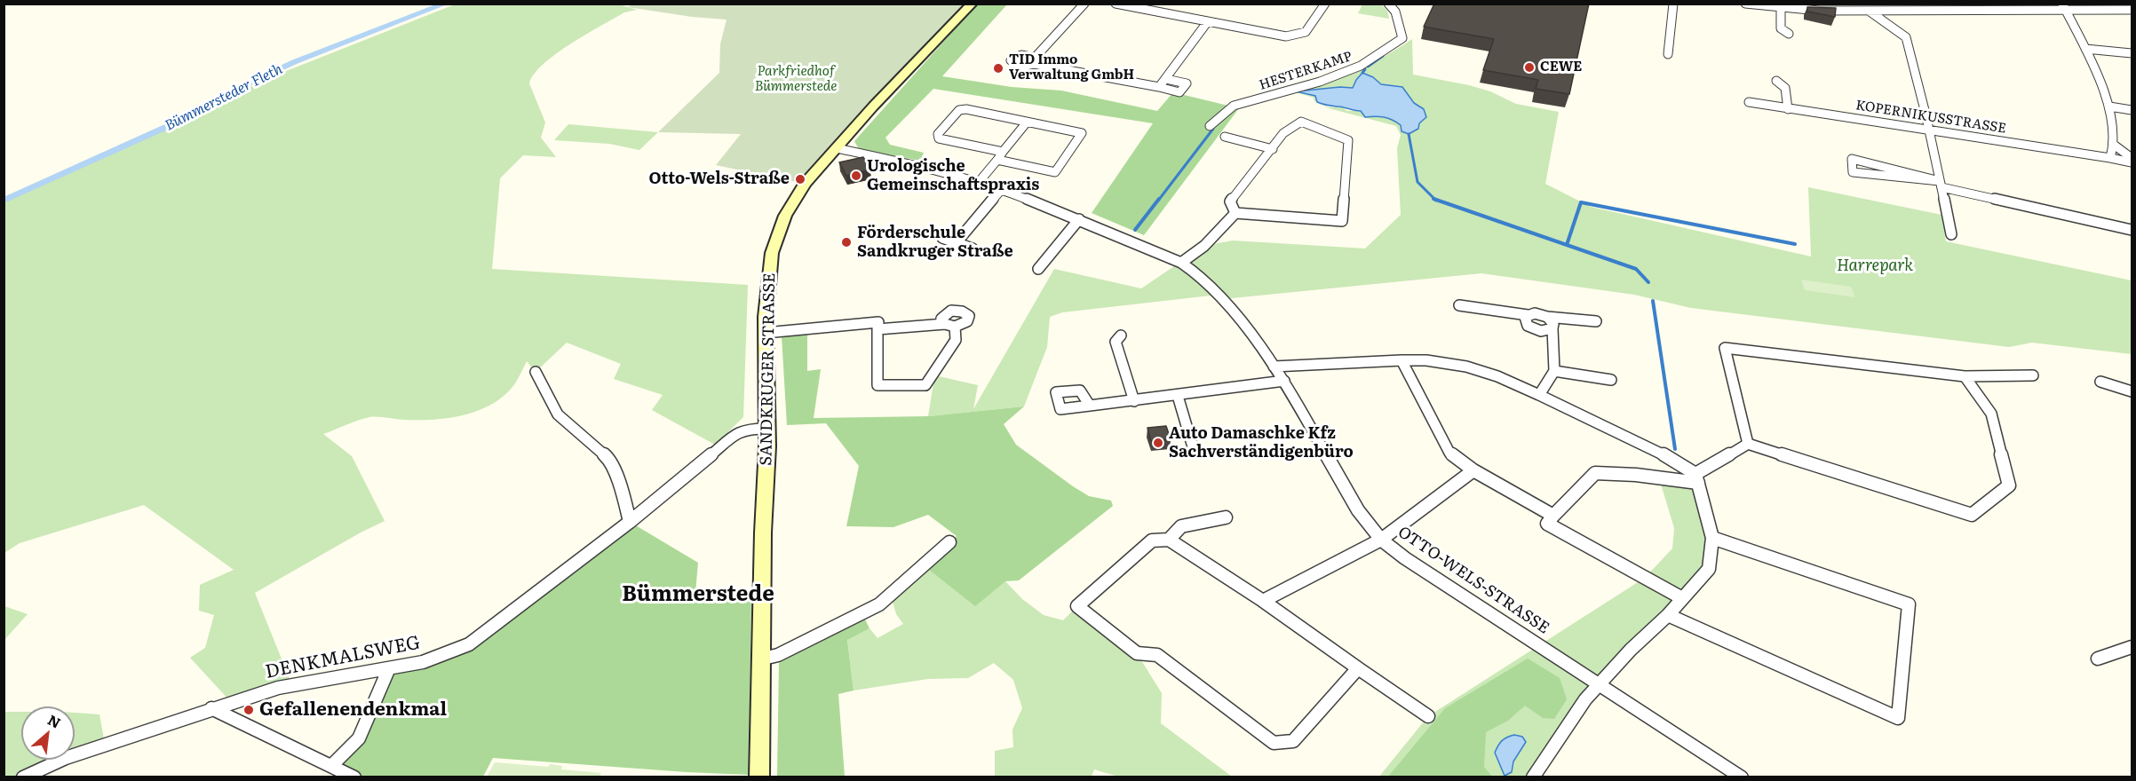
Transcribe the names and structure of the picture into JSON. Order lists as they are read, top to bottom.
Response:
{
  "streets": {
    "street": [
      "HESTERKAMP",
      "KOPERNIKUSSTRASSE",
      "SANDKRUGER STRASSE",
      "OTTO-WELS-STRASSE",
      "DENKMALSWEG"
    ]
  },
  "crossings": [
    ["SANDKRUGER STRASSE", "OTTO-WELS-STRASSE"],
    ["SANDKRUGER STRASSE", "DENKMALSWEG"]
  ],
  "districts": ["Bümmerstede"],
  "water": ["Bümmersteder Fleth"],
  "parks": ["Parkfriedhof Bümmerstede", "Harrepark"],
  "places": [
    "CEWE",
    "TID Immo Verwaltung GmbH",
    "Urologische Gemeinschaftspraxis",
    "Otto-Wels-Straße",
    "Förderschule Sandkruger Straße",
    "Auto Damaschke Kfz Sachverständigenbüro",
    "Gefallenendenkmal"
  ],
  "north": "top right"
}
